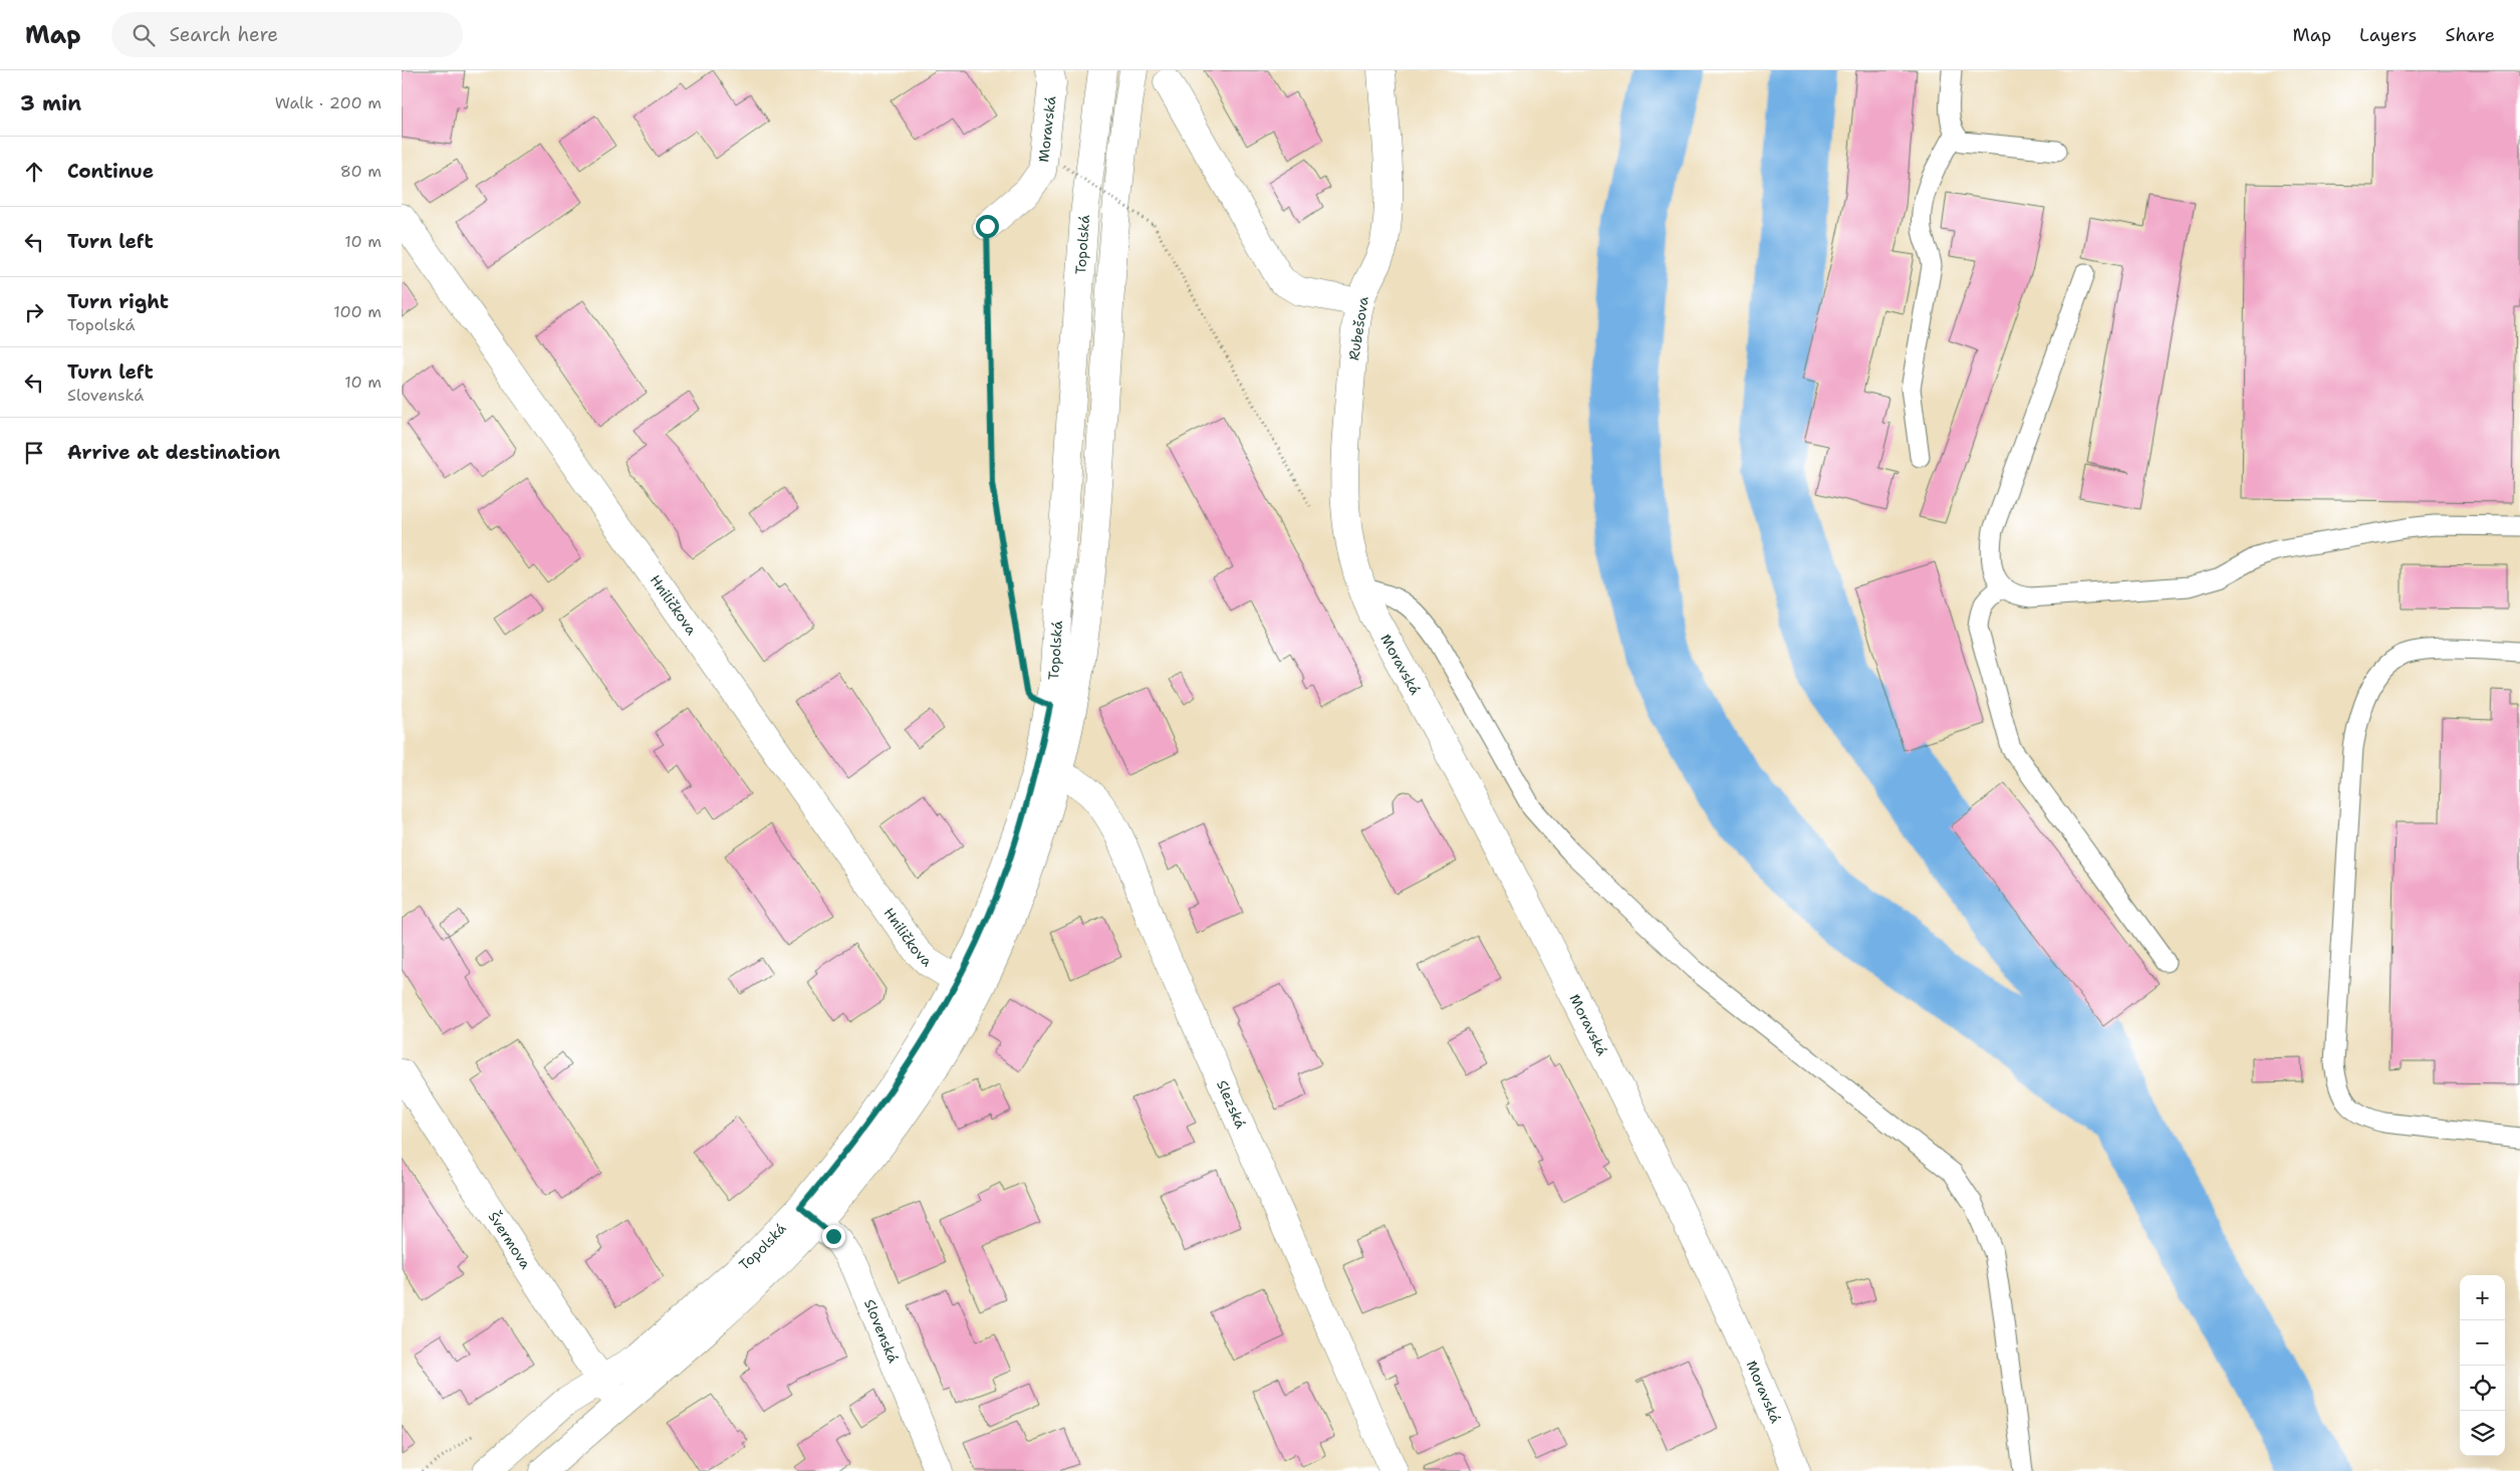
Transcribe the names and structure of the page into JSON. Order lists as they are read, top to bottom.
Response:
{
  "streets": {
    "street": [
      "Moravská",
      "Topolská",
      "Rubešova",
      "Hniličkova",
      "Slezská",
      "Švermova",
      "Slovenská"
    ]
  },
  "crossings": [
    ["Moravská", "Rubešova"],
    ["Topolská", "Hniličkova"],
    ["Topolská", "Slezská"],
    ["Topolská", "Švermova"],
    ["Topolská", "Slovenská"]
  ],
  "page": {
    "header": "Map",
    "search": "Search here",
    "nav": ["Map", "Layers", "Share"],
    "heading": ["3 min", "Walk · 200 m"],
    "list": [
      ["Continue", "80 m"],
      ["Turn left", "10 m"],
      ["Turn right", "Topolská", "100 m"],
      ["Turn left", "Slovenská", "10 m"],
      "Arrive at destination"
    ],
    "map_buttons": ["+", "−"]
  }
}
